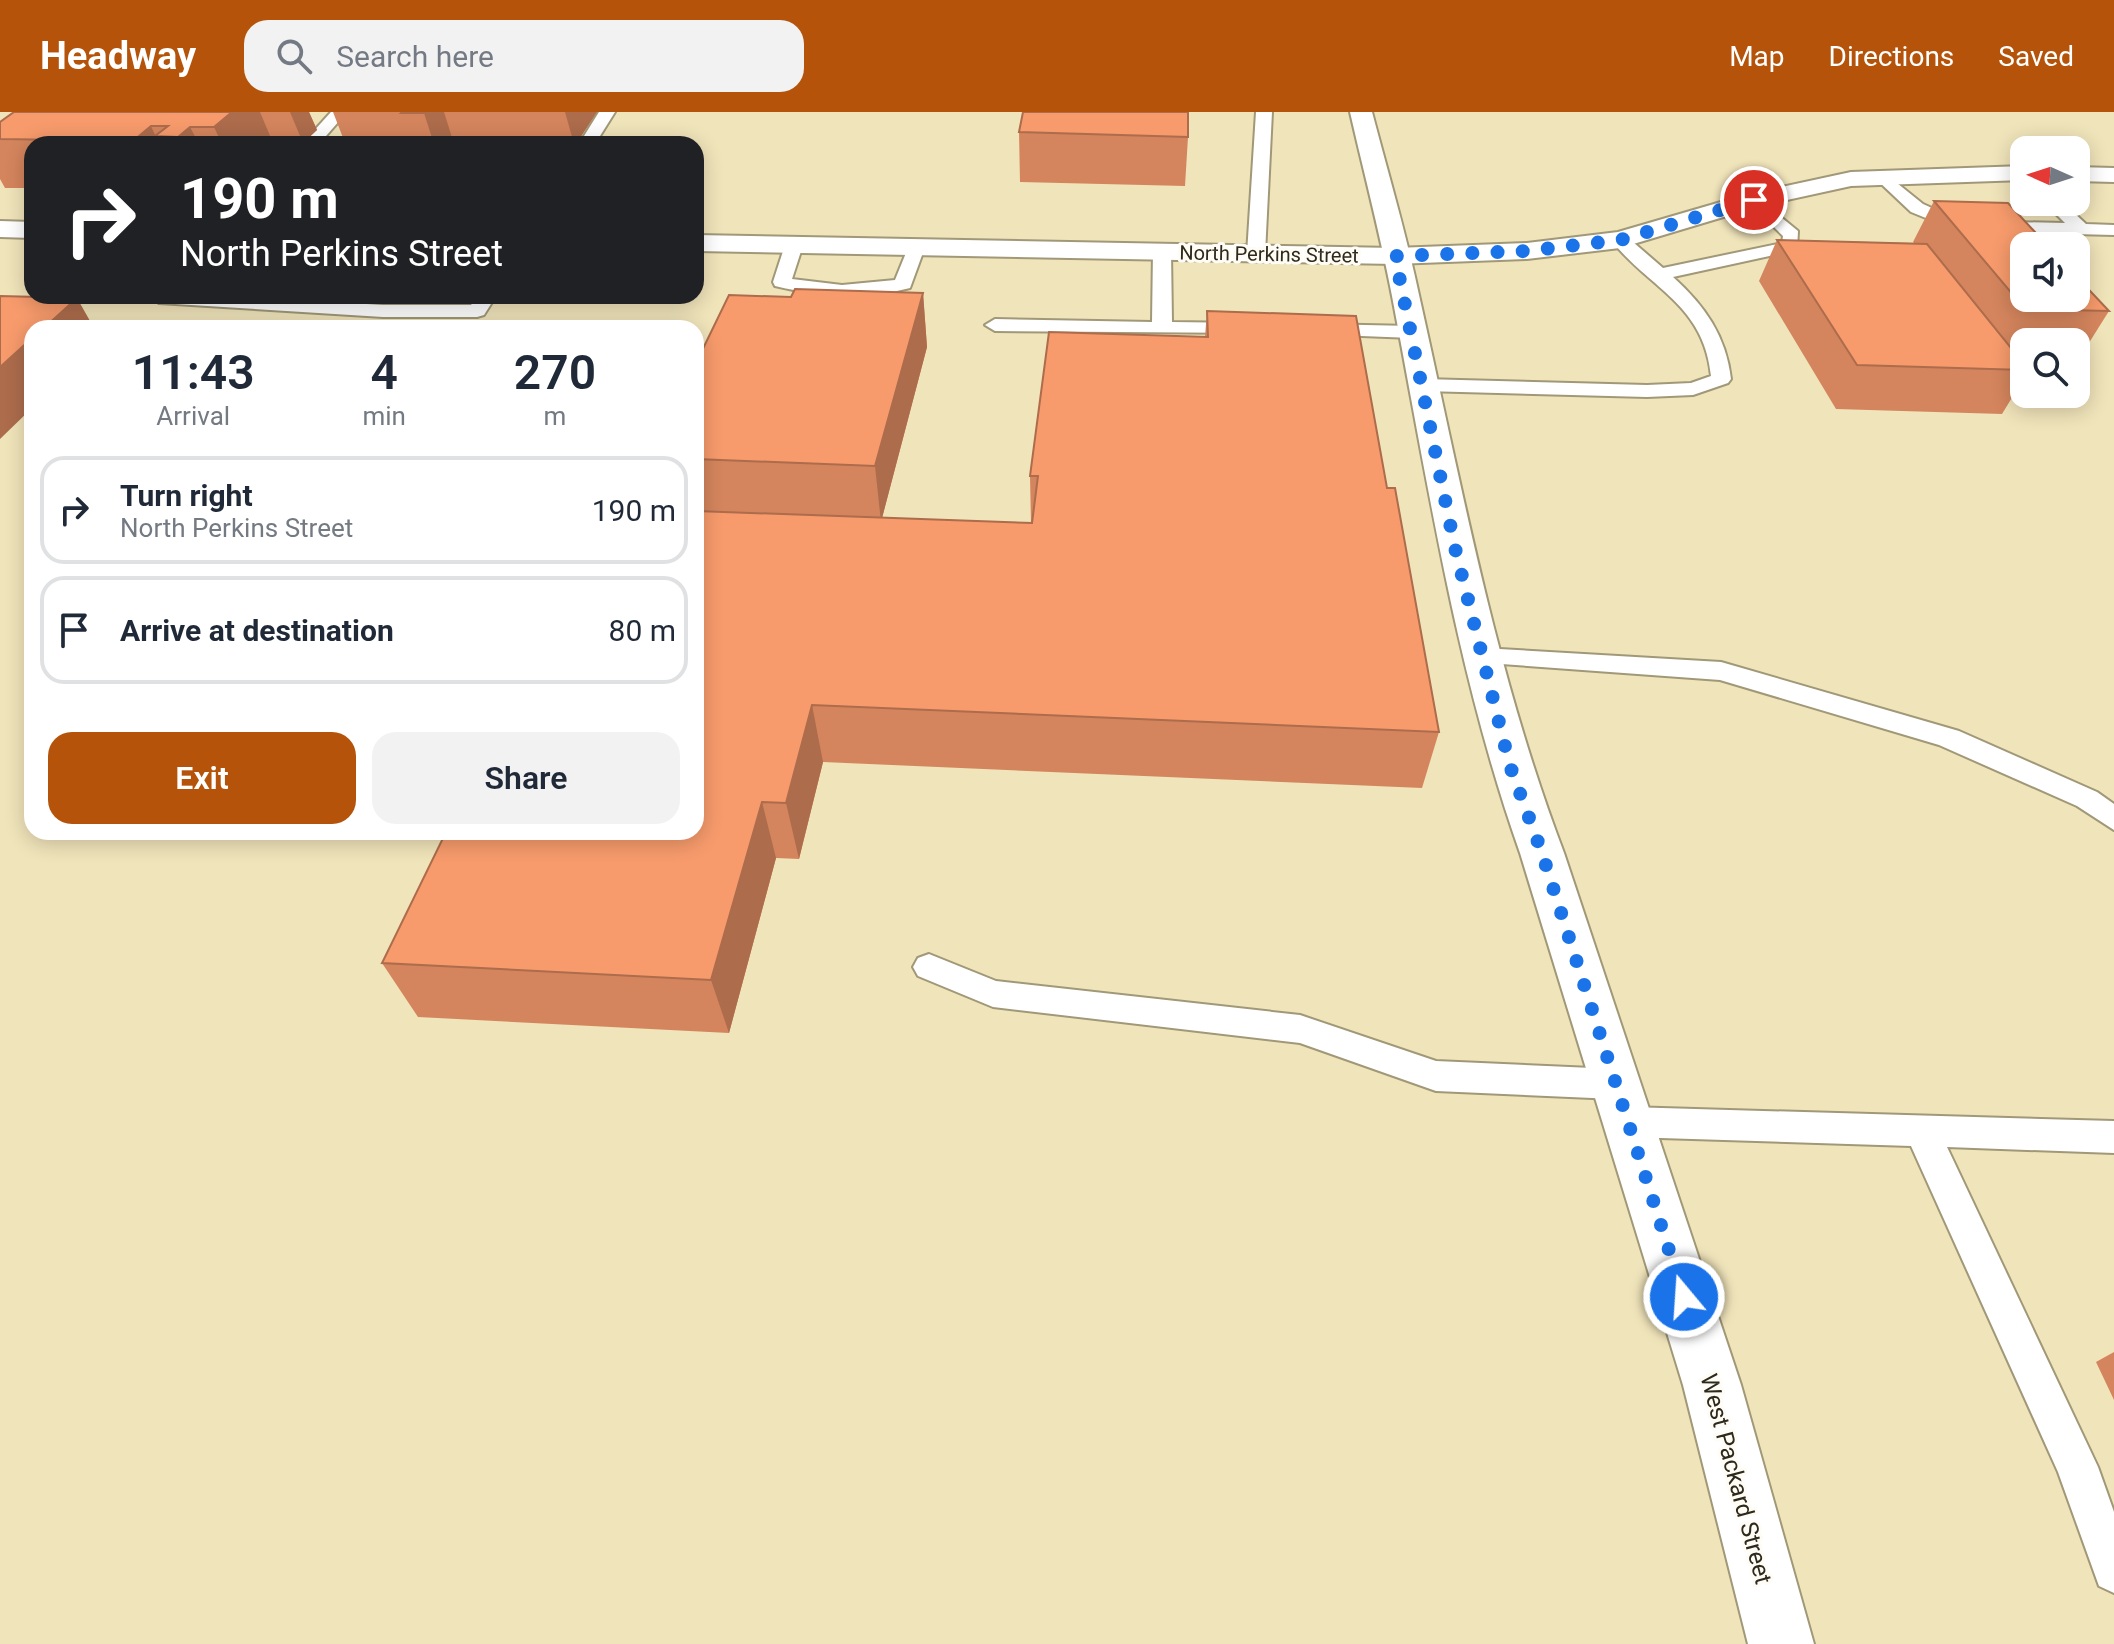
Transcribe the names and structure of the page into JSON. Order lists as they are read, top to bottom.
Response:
{
  "streets": {
    "street": ["North Perkins Street", "West Packard Street"]
  },
  "crossings": [
    ["North Perkins Street", "West Packard Street"]
  ],
  "north": "left",
  "page": {
    "header": "Headway",
    "search": "Search here",
    "nav": ["Map", "Directions", "Saved"],
    "turn": ["190 m", "North Perkins Street"],
    "eta": [
      "11:43",
      "Arrival",
      "4",
      "min",
      "270",
      "m"
    ],
    "list": [
      {
        "name": "Turn right",
        "note": "North Perkins Street",
        "value": "190 m"
      },
      {
        "name": "Arrive at destination",
        "value": "80 m"
      }
    ],
    "buttons": ["Exit", "Share"]
  }
}
